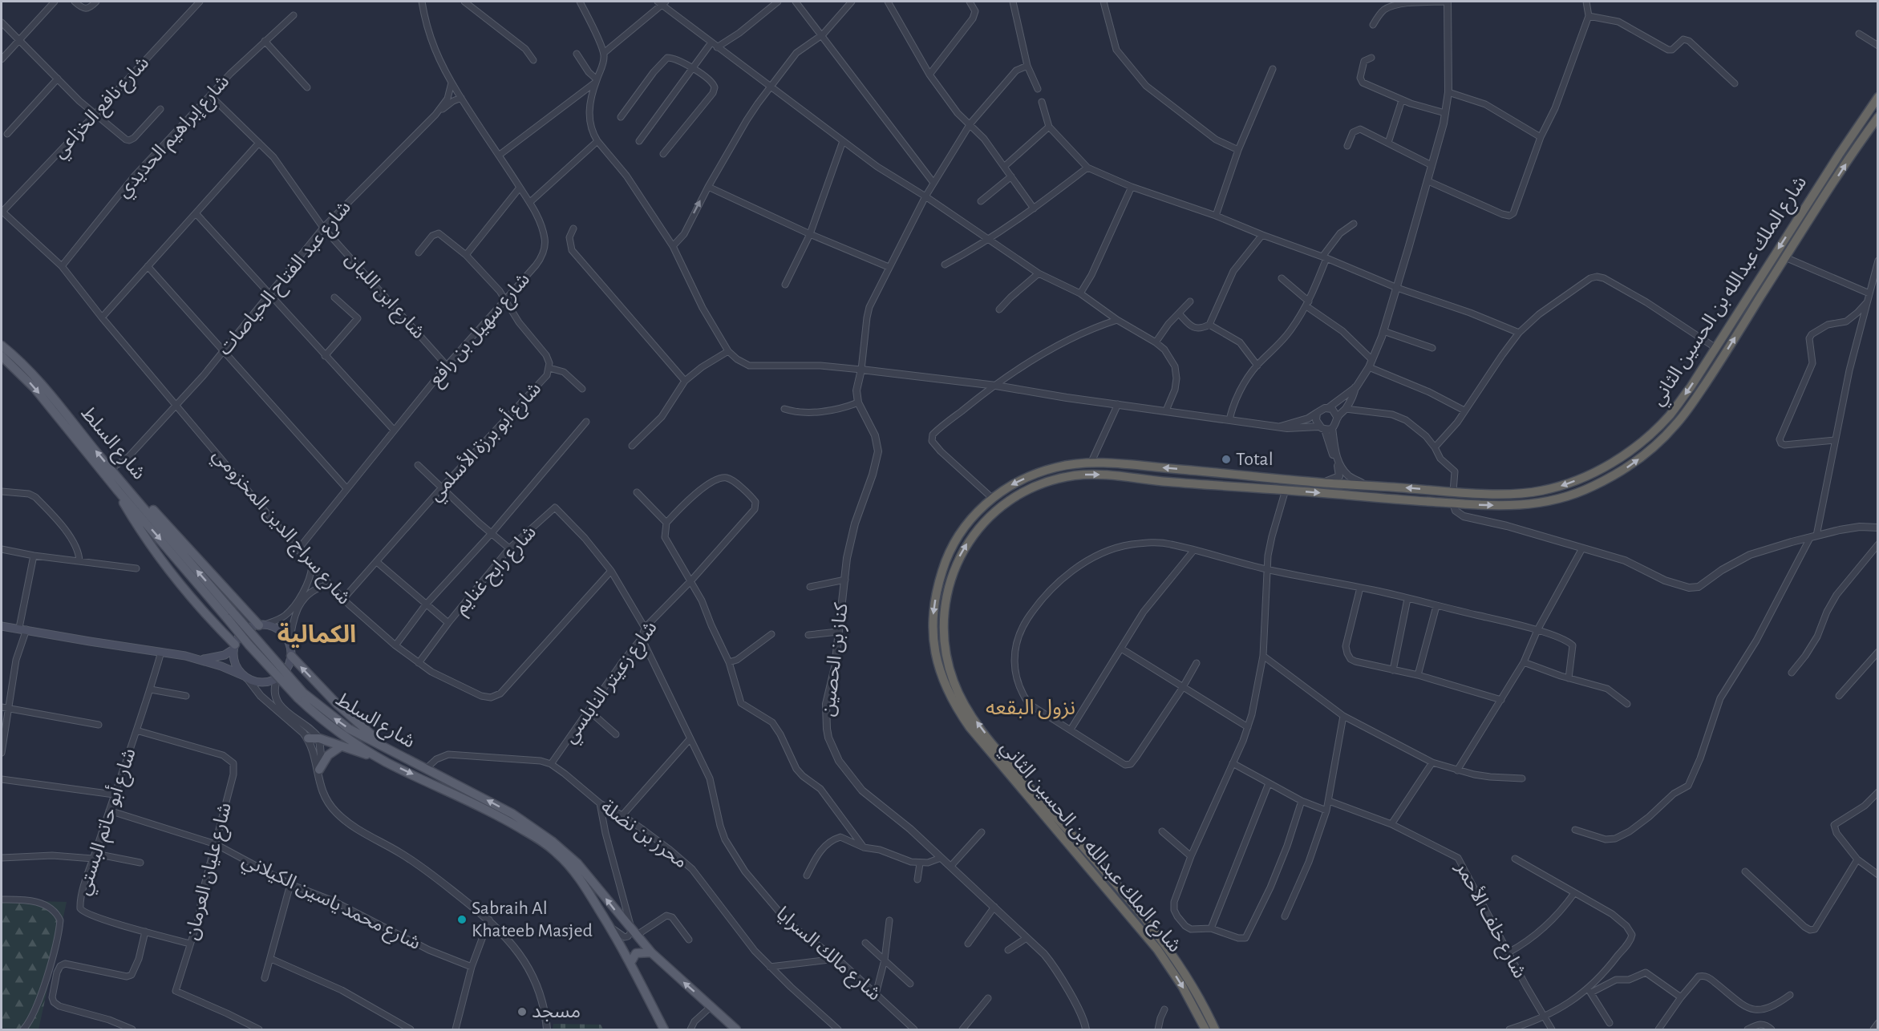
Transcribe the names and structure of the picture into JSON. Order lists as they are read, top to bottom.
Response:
{
  "streets": {
    "highway": ["شارع الملك عبدالله بن الحسين الثاني"],
    "main road": ["شارع السلط"],
    "street": [
      "شارع نافع الخزاعي",
      "شارع إبراهيم الحديدي",
      "شارع عبد الفتاح الحياصات",
      "شارع ابن اللبان",
      "شارع سهيل بن رافع",
      "شارع أبو برزة الأسلمي",
      "شارع سراج الدين المخزومي",
      "شارع رابح غنايم",
      "كناز بن الحصين",
      "شارع زعيتر النابلسي",
      "شارع أبو حاتم البستي",
      "محرز بن نضلة",
      "شارع عليان العرمان",
      "شارع محمد ياسين الكيلاني",
      "شارع خلف الأحمر",
      "شارع مالك السرايا"
    ]
  },
  "crossings": [
    ["شارع نافع الخزاعي", "شارع سراج الدين المخزومي"],
    ["شارع إبراهيم الحديدي", "شارع ابن اللبان"],
    ["شارع إبراهيم الحديدي", "شارع سراج الدين المخزومي"],
    ["شارع عبد الفتاح الحياصات", "شارع ابن اللبان"],
    ["شارع عبد الفتاح الحياصات", "شارع السلط"],
    ["شارع عبد الفتاح الحياصات", "شارع سراج الدين المخزومي"],
    ["شارع ابن اللبان", "شارع سهيل بن رافع"],
    ["شارع سهيل بن رافع", "شارع أبو برزة الأسلمي"],
    ["شارع سهيل بن رافع", "شارع سراج الدين المخزومي"],
    ["شارع أبو برزة الأسلمي", "شارع سراج الدين المخزومي"],
    ["شارع السلط", "محرز بن نضلة"],
    ["شارع سراج الدين المخزومي", "شارع رابح غنايم"],
    ["شارع رابح غنايم", "شارع زعيتر النابلسي"],
    ["شارع زعيتر النابلسي", "محرز بن نضلة"],
    ["شارع زعيتر النابلسي", "شارع مالك السرايا"],
    ["شارع أبو حاتم البستي", "شارع عليان العرمان"],
    ["شارع أبو حاتم البستي", "شارع محمد ياسين الكيلاني"],
    ["شارع عليان العرمان", "شارع محمد ياسين الكيلاني"]
  ],
  "districts": ["الكمالية", "نزول البقعه"],
  "places": ["Total", "Sabraih Al Khateeb Masjed", "مسجد"]
}
